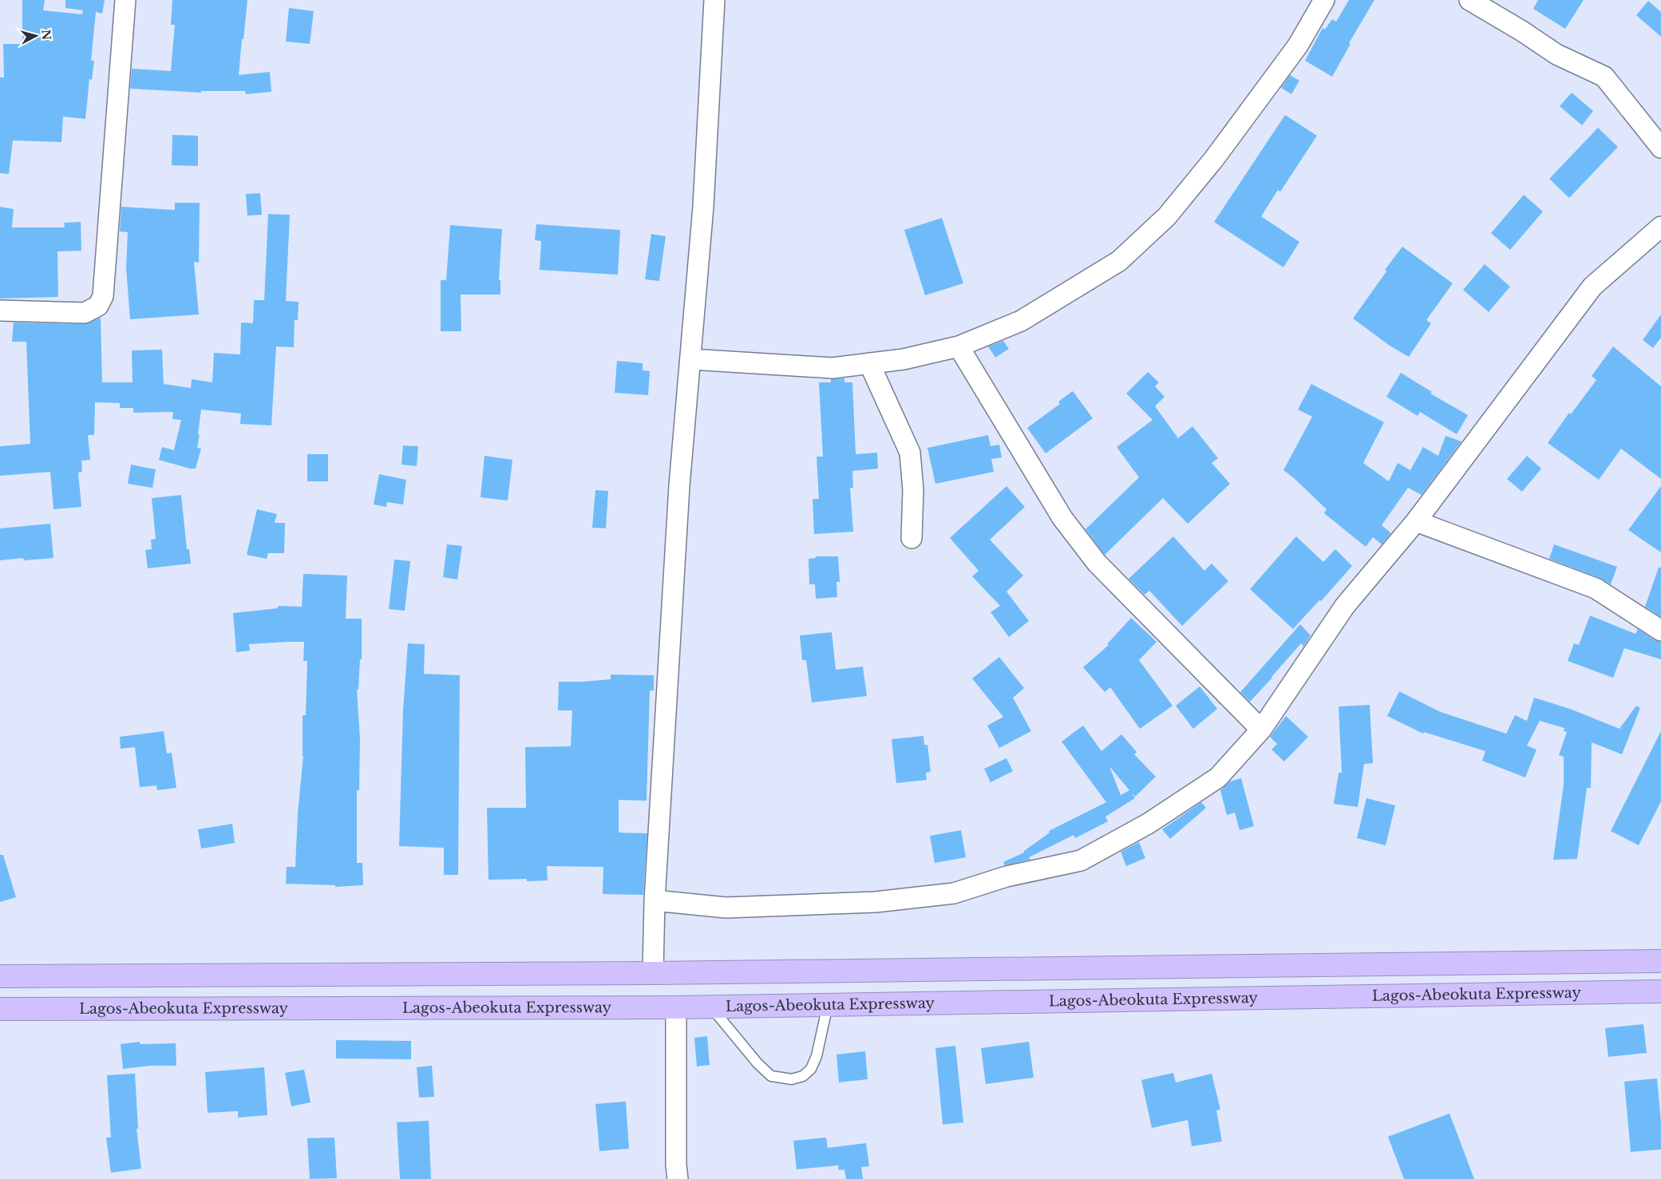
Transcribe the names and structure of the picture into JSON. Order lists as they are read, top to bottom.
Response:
{
  "streets": {
    "highway": ["Lagos-Abeokuta Expressway"]
  },
  "north": "right"
}
